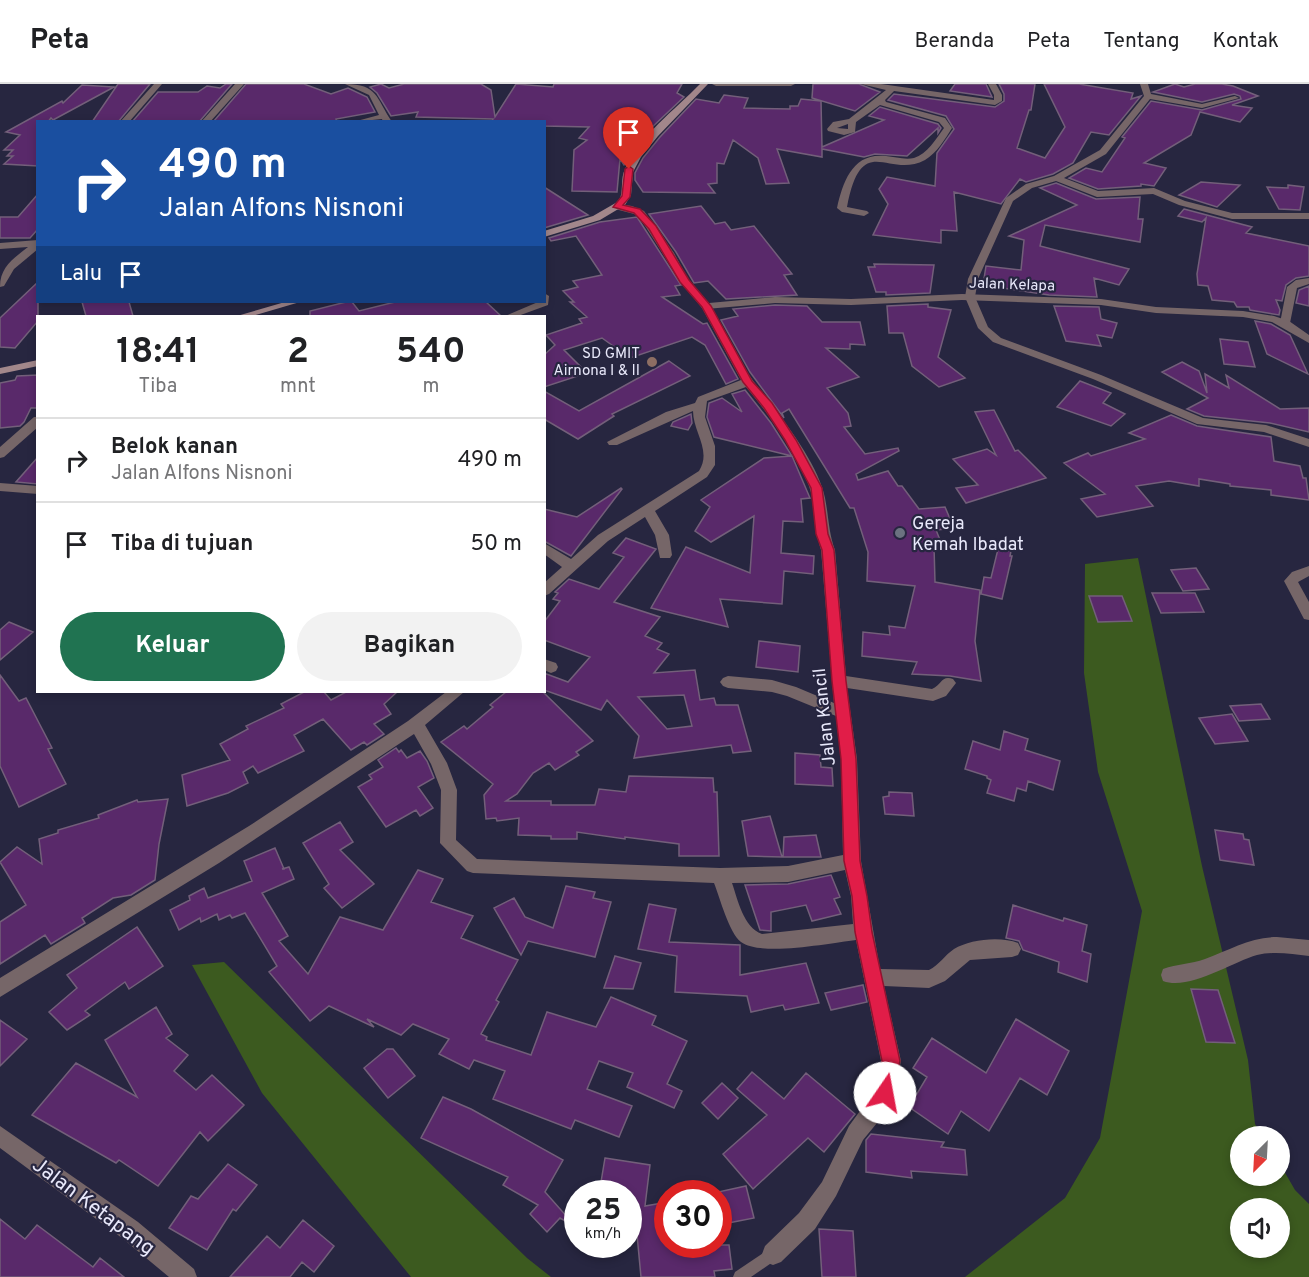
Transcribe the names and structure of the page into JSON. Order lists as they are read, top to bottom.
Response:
{
  "streets": {
    "street": ["Jalan Kelapa", "Jalan Kancil", "Jalan Ketapang"]
  },
  "crossings": [
    ["Jalan Kelapa", "Jalan Kancil"]
  ],
  "places": ["SD GMIT Airnona I & II", "Gereja Kemah Ibadat"],
  "north": "bottom left",
  "page": {
    "header": "Peta",
    "nav": [
      "Beranda",
      "Peta",
      "Tentang",
      "Kontak"
    ],
    "turn": ["490 m", "Jalan Alfons Nisnoni"],
    "then": "Lalu",
    "eta": [
      "18:41",
      "Tiba",
      "2",
      "mnt",
      "540",
      "m"
    ],
    "list": [
      {
        "name": "Belok kanan",
        "note": "Jalan Alfons Nisnoni",
        "value": "490 m"
      },
      {
        "name": "Tiba di tujuan",
        "value": "50 m"
      }
    ],
    "buttons": ["Keluar", "Bagikan"],
    "speed": "25 km/h",
    "limit": "30"
  }
}
